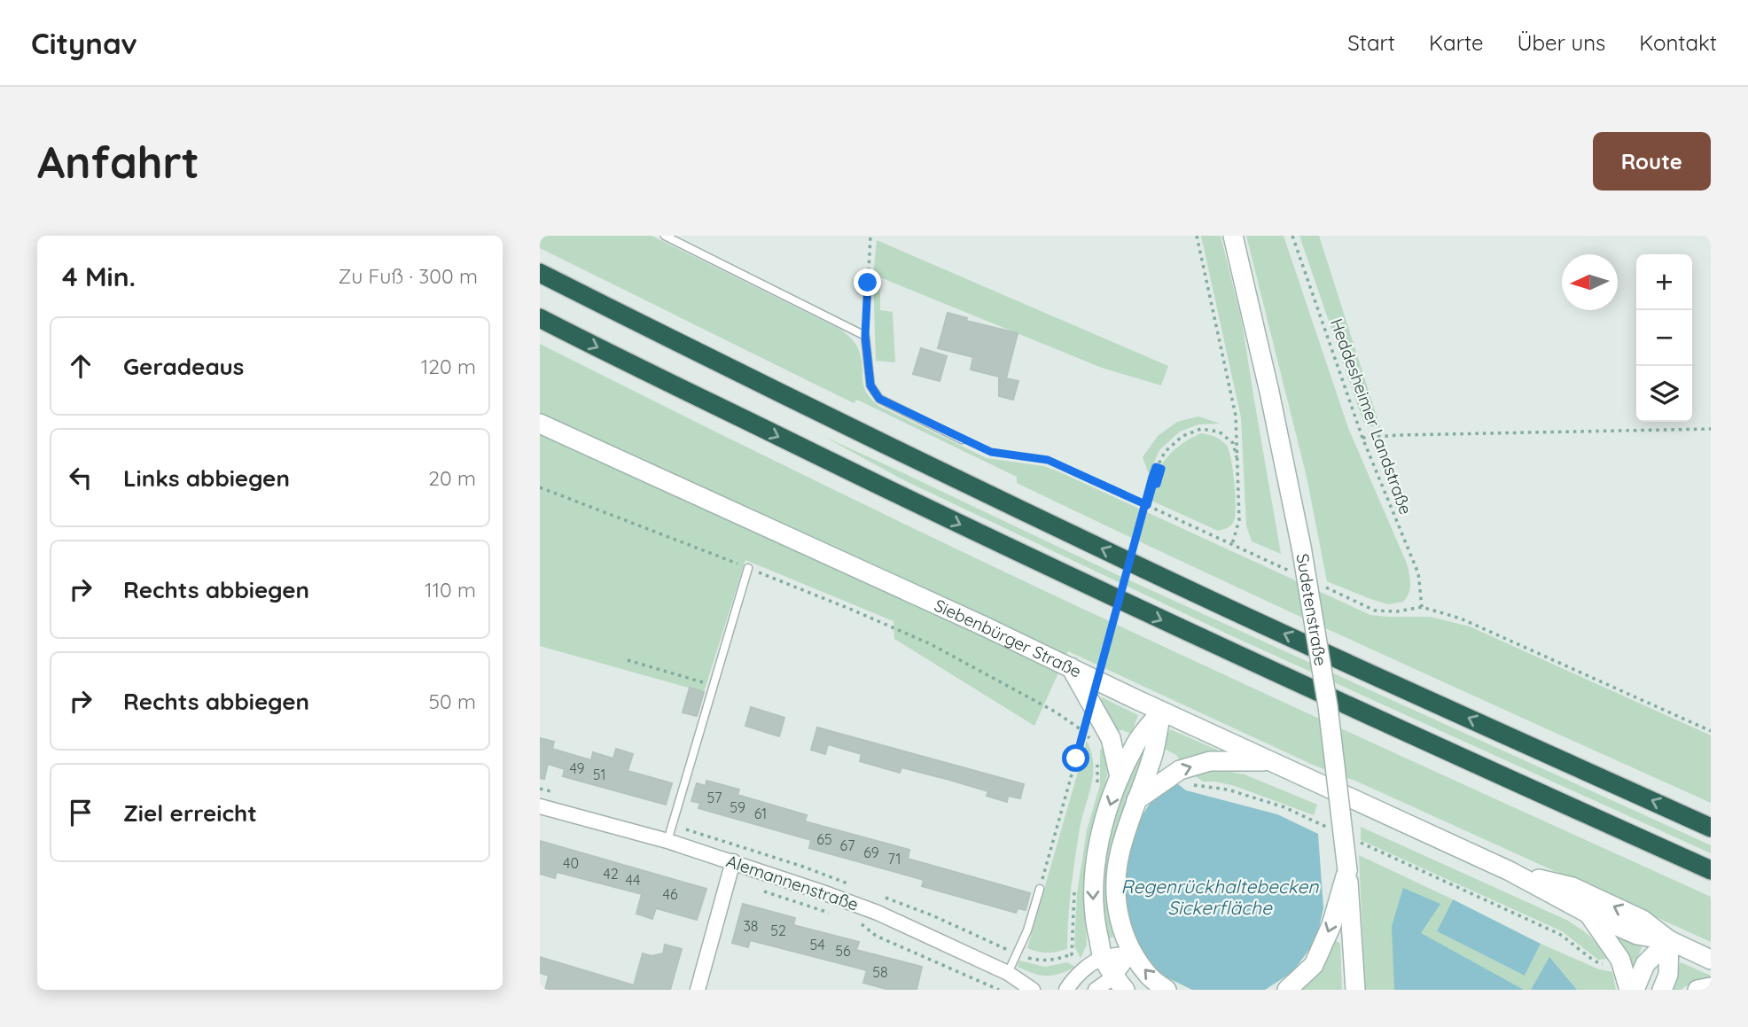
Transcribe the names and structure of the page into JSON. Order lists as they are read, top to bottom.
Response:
{
  "streets": {
    "main road": ["Sudetenstraße", "Siebenbürger Straße"],
    "street": ["Alemannenstraße"],
    "path": ["Heddesheimer Landstraße"]
  },
  "water": ["Regenrückhaltebecken Sickerfläche"],
  "house_numbers": [
    "49",
    "51",
    "57",
    "59",
    "61",
    "65",
    "67",
    "69",
    "71",
    "40",
    "42",
    "44",
    "46",
    "38",
    "52",
    "54",
    "56",
    "58"
  ],
  "north": "left",
  "page": {
    "header": "Citynav",
    "nav": [
      "Start",
      "Karte",
      "Über uns",
      "Kontakt"
    ],
    "buttons": "Route",
    "title": "Anfahrt",
    "heading": ["4 Min.", "Zu Fuß · 300 m"],
    "map_buttons": ["+", "−"],
    "list": [
      ["Geradeaus", "120 m"],
      ["Links abbiegen", "20 m"],
      ["Rechts abbiegen", "110 m"],
      ["Rechts abbiegen", "50 m"],
      "Ziel erreicht"
    ]
  }
}
